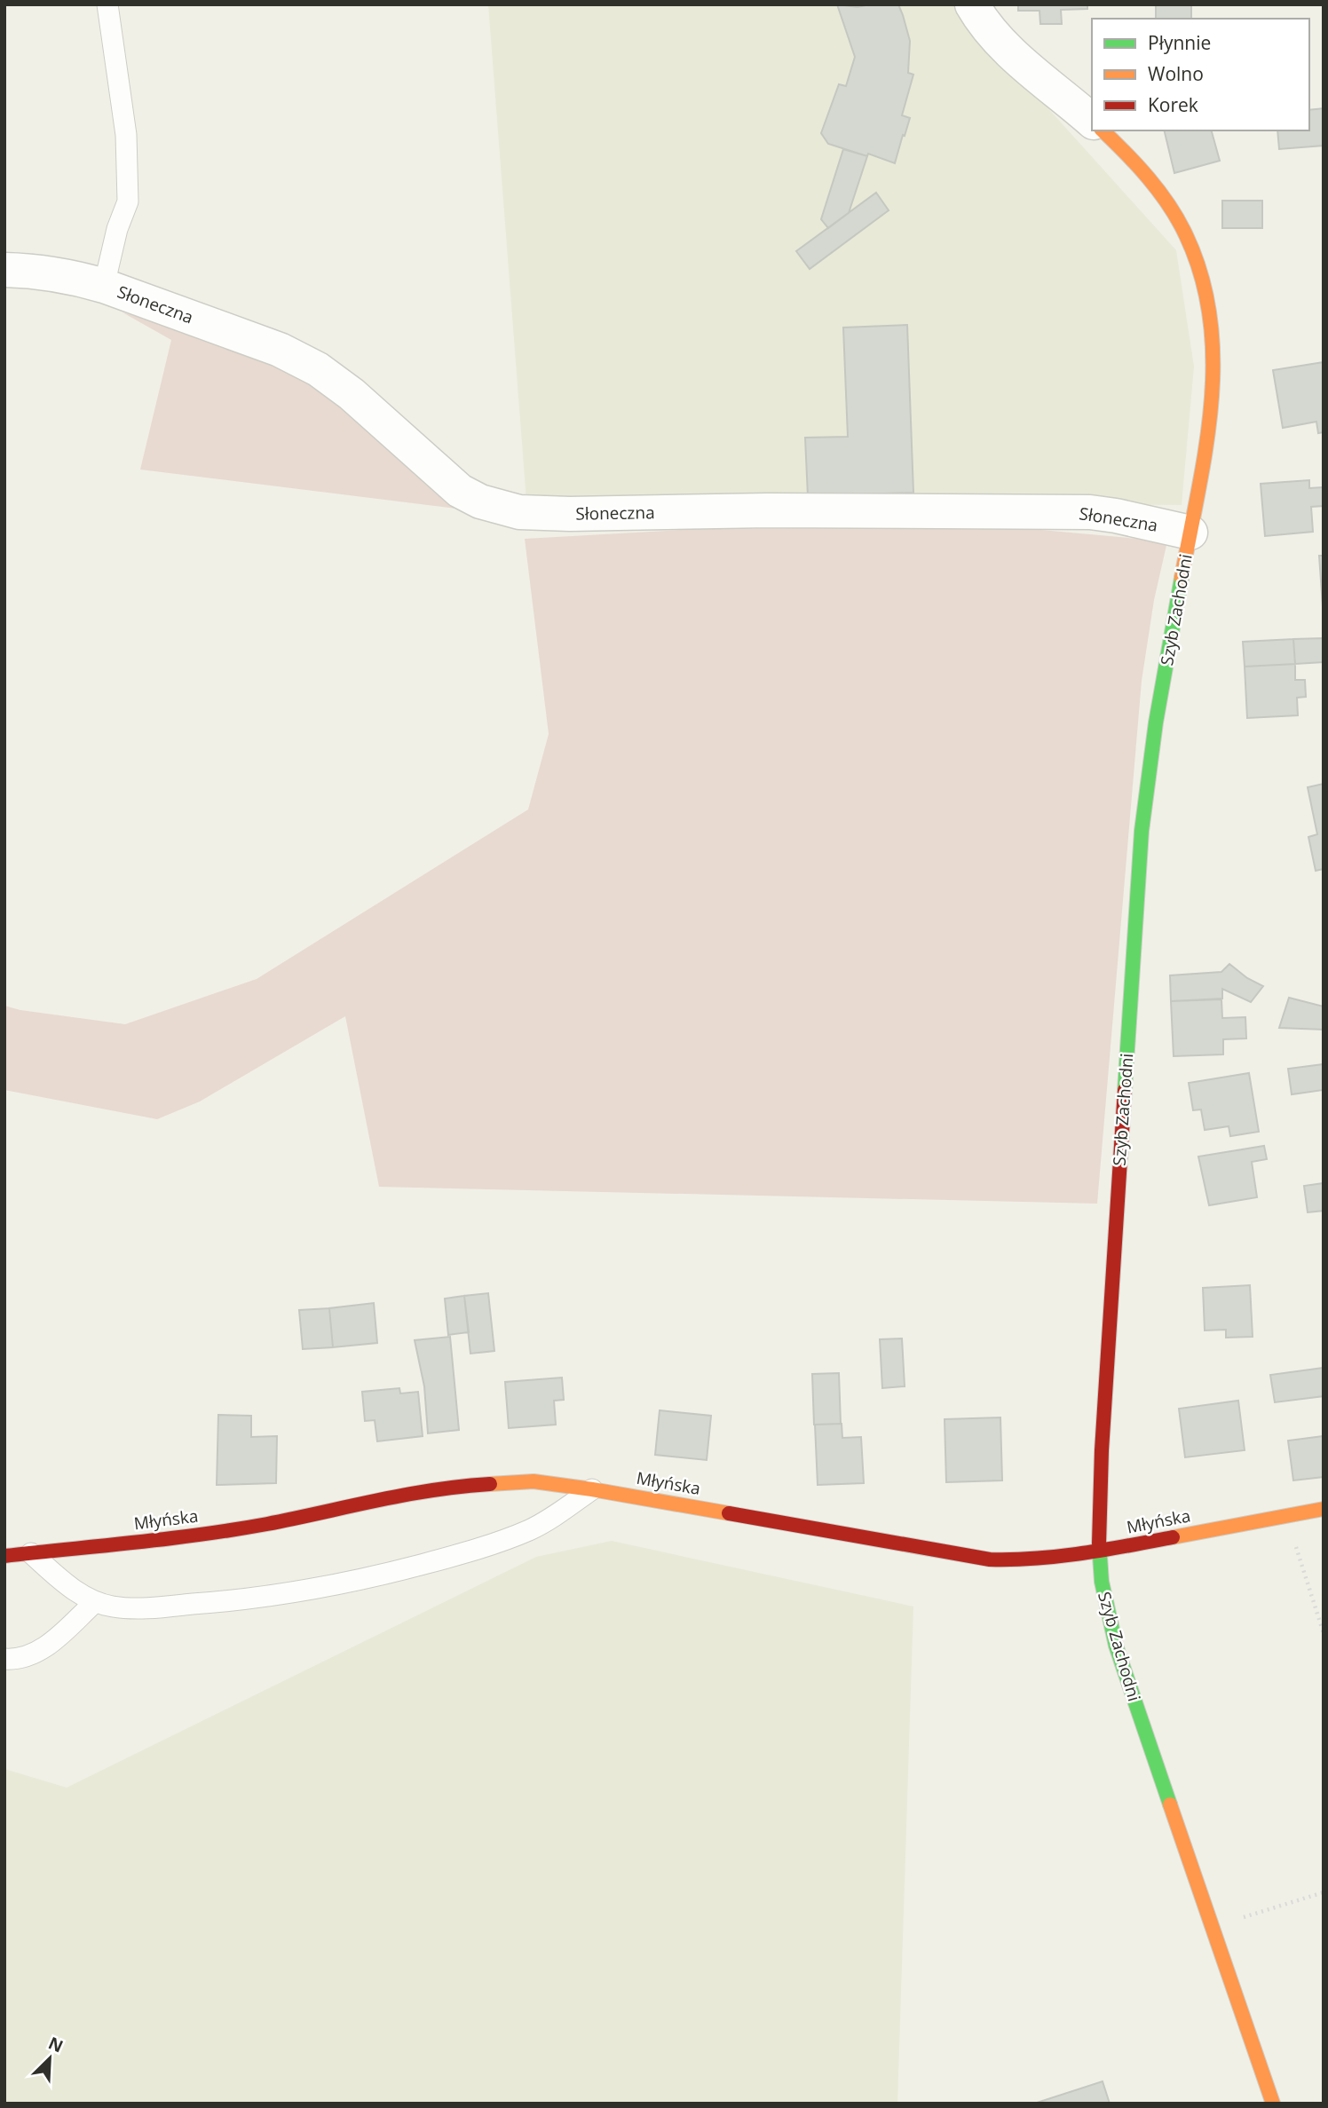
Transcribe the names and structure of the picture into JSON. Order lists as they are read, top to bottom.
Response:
{
  "streets": {
    "street": ["Słoneczna", "Szyb Zachodni", "Młyńska"]
  },
  "crossings": [
    ["Słoneczna", "Szyb Zachodni"],
    ["Szyb Zachodni", "Młyńska"]
  ],
  "legend": ["Płynnie", "Wolno", "Korek"],
  "north": "top right"
}
